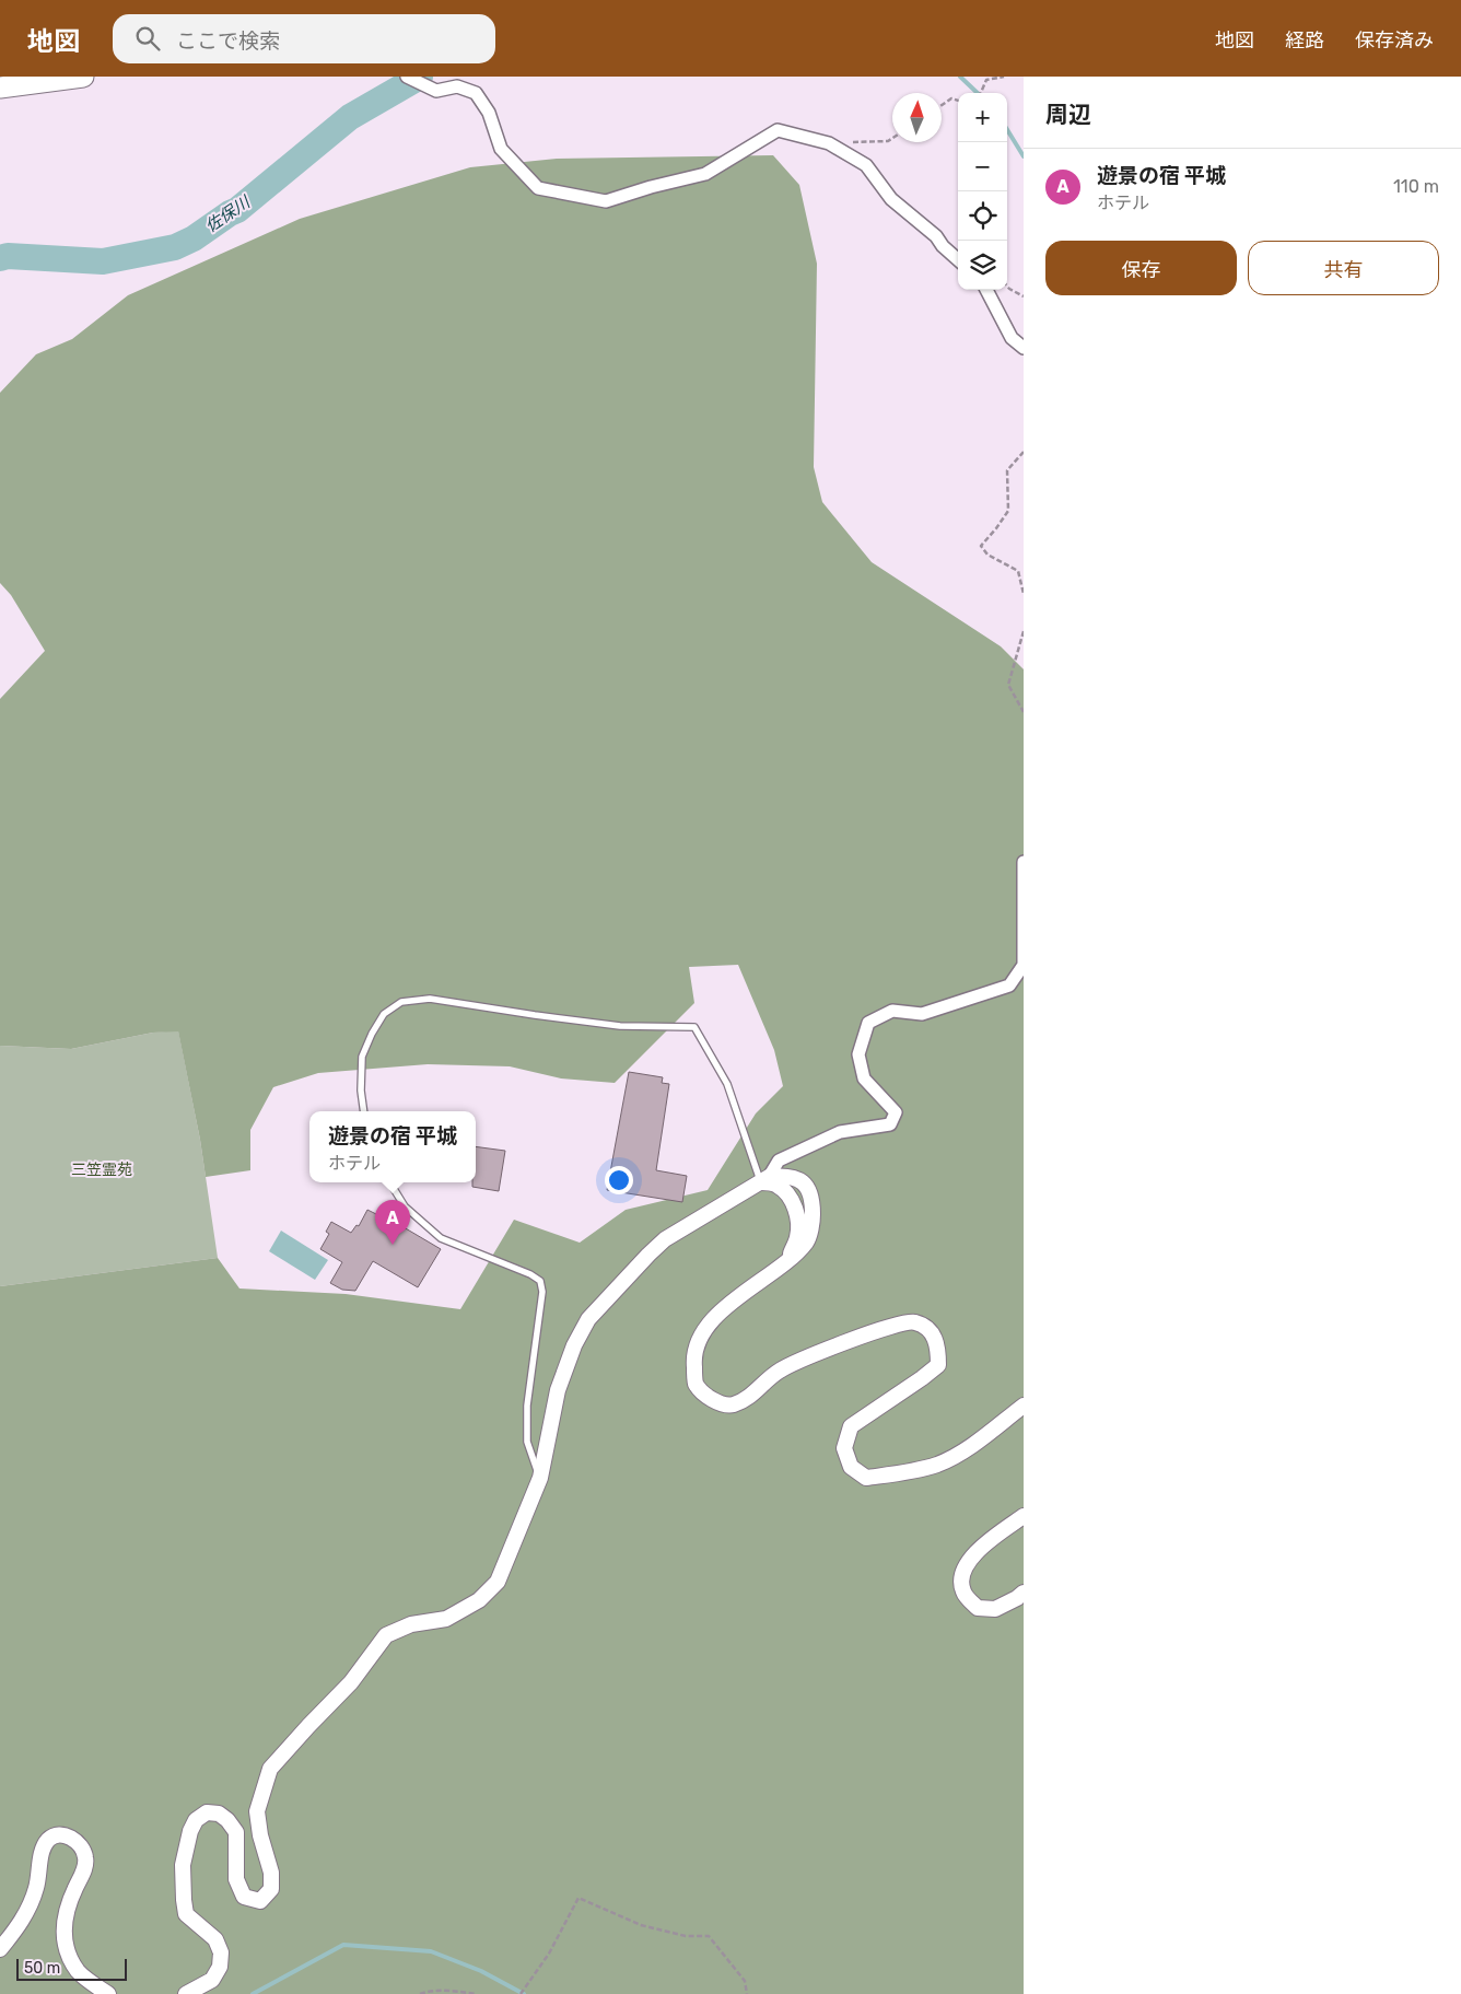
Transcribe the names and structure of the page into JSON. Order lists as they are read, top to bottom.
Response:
{
  "water": ["佐保川"],
  "parks": ["三笠霊苑"],
  "scale_bar": "50 m",
  "north": "top",
  "page": {
    "header": "地図",
    "search": "ここで検索",
    "nav": ["地図", "経路", "保存済み"],
    "heading": "周辺",
    "map_buttons": ["+", "−"],
    "list": [
      {
        "mark": "A",
        "name": "遊景の宿 平城",
        "note": "ホテル",
        "value": "110 m"
      }
    ],
    "buttons": ["保存", "共有"],
    "popup": ["遊景の宿 平城", "ホテル"],
    "pins": "A",
    "scale": "50 m"
  }
}
